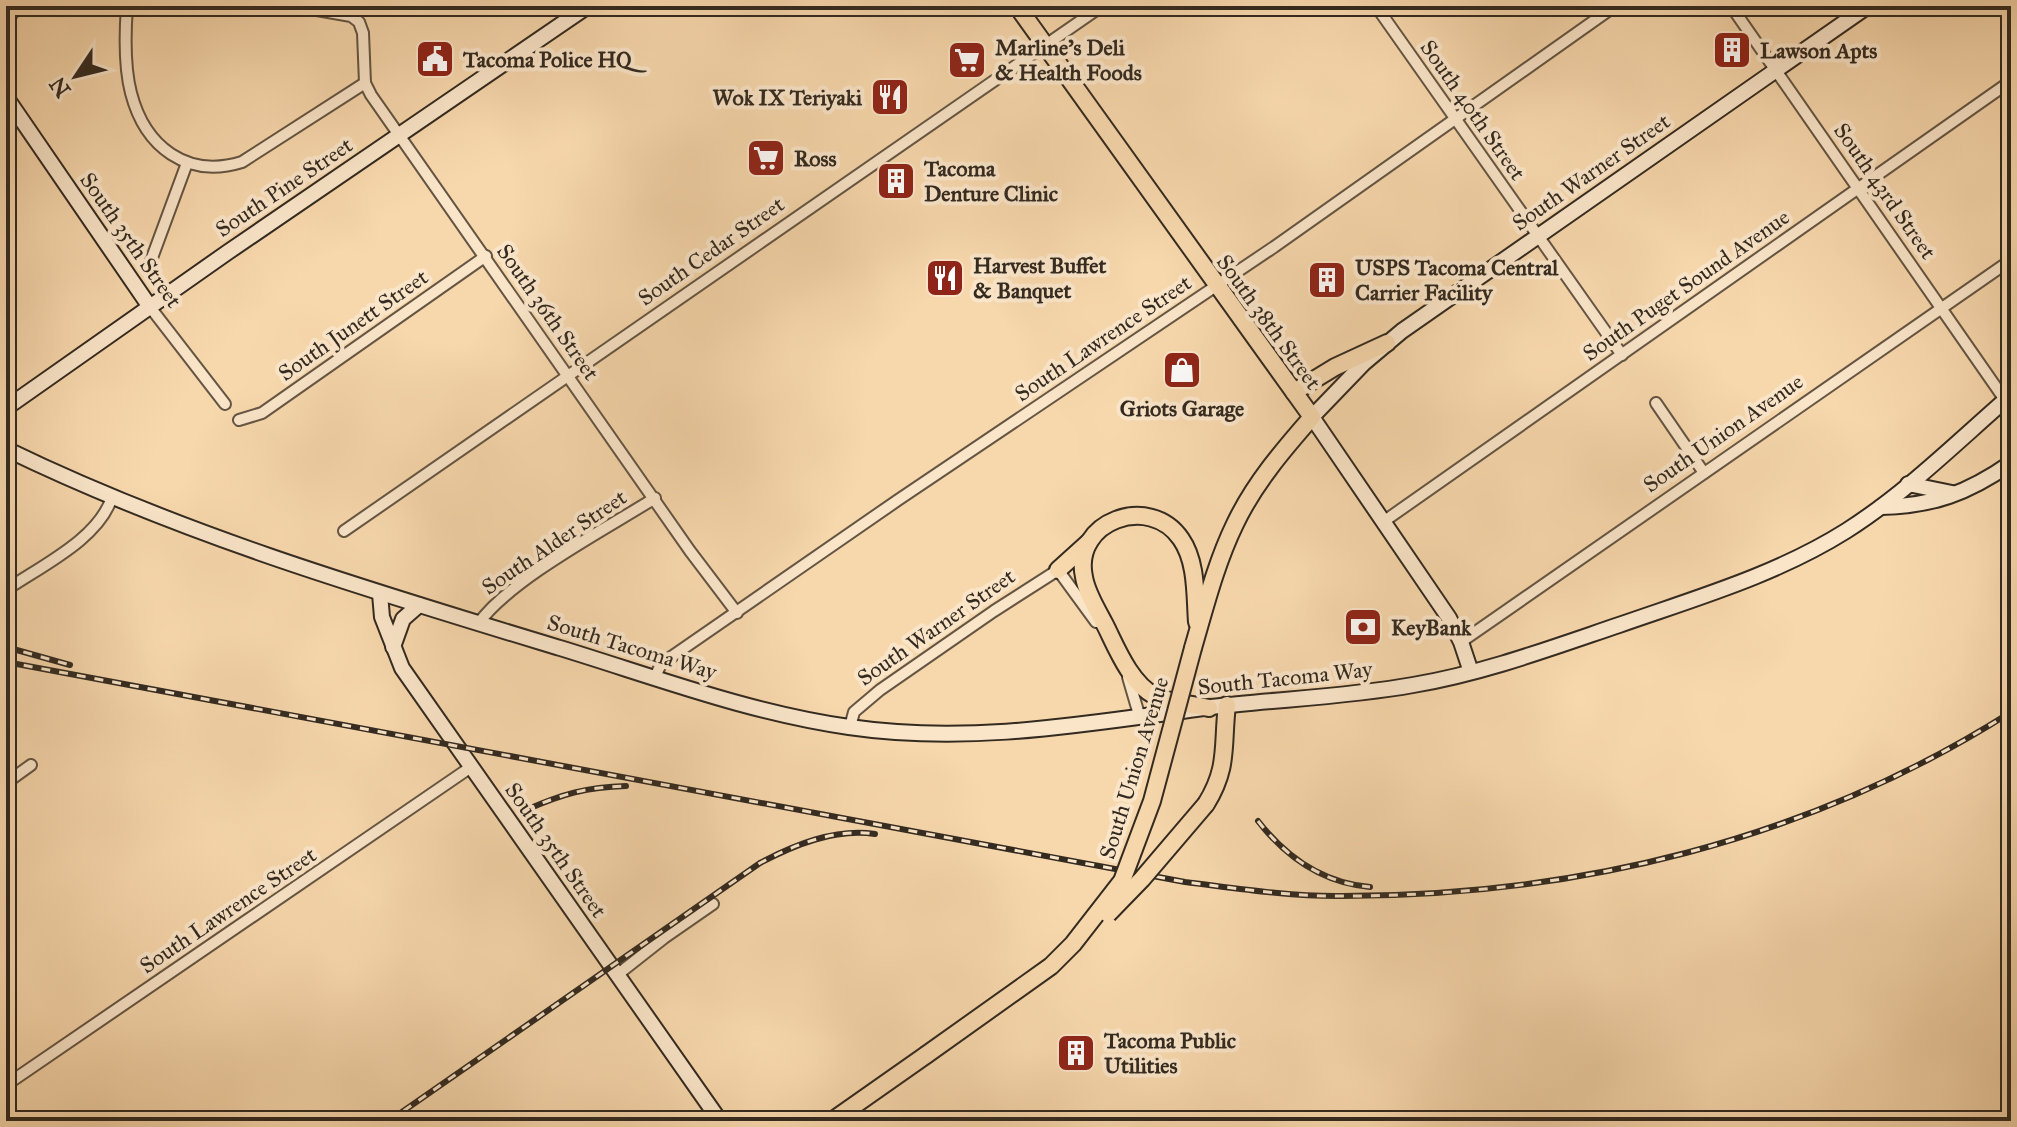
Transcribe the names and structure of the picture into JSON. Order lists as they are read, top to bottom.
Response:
{
  "streets": {
    "main road": [
      "South Warner Street",
      "South Pine Street",
      "South 35th Street",
      "South 38th Street",
      "South Union Avenue",
      "South Tacoma Way"
    ],
    "street": [
      "South 40th Street",
      "South 43rd Street",
      "South Cedar Street",
      "South Puget Sound Avenue",
      "South 36th Street",
      "South Junett Street",
      "South Lawrence Street",
      "South Alder Street"
    ]
  },
  "crossings": [
    ["South 40th Street", "South Warner Street"],
    ["South 40th Street", "South Puget Sound Avenue"],
    ["South 40th Street", "South Lawrence Street"],
    ["South Warner Street", "South 43rd Street"],
    ["South Warner Street", "South 38th Street"],
    ["South Warner Street", "South Union Avenue"],
    ["South Warner Street", "South Tacoma Way"],
    ["South Pine Street", "South 35th Street"],
    ["South Pine Street", "South 36th Street"],
    ["South 43rd Street", "South Puget Sound Avenue"],
    ["South 43rd Street", "South Union Avenue"],
    ["South 43rd Street", "South Tacoma Way"],
    ["South 35th Street", "South Lawrence Street"],
    ["South 35th Street", "South Tacoma Way"],
    ["South Cedar Street", "South 36th Street"],
    ["South Cedar Street", "South 38th Street"],
    ["South Puget Sound Avenue", "South 38th Street"],
    ["South 36th Street", "South Junett Street"],
    ["South 36th Street", "South Lawrence Street"],
    ["South 36th Street", "South Alder Street"],
    ["South 38th Street", "South Lawrence Street"],
    ["South 38th Street", "South Union Avenue"],
    ["South 38th Street", "South Tacoma Way"],
    ["South Lawrence Street", "South Tacoma Way"],
    ["South Alder Street", "South Tacoma Way"]
  ],
  "places": {
    "building": [
      "Lawson Apts",
      "Tacoma Denture Clinic",
      "USPS Tacoma Central Carrier Facility",
      "Tacoma Public Utilities"
    ],
    "public building": ["Tacoma Police HQ"],
    "supermarket": ["Marline's Deli & Health Foods", "Ross"],
    "restaurant": ["Wok IX Teriyaki", "Harvest Buffet & Banquet"],
    "shop": ["Griots Garage"],
    "bank": ["KeyBank"]
  },
  "north": "bottom left"
}
